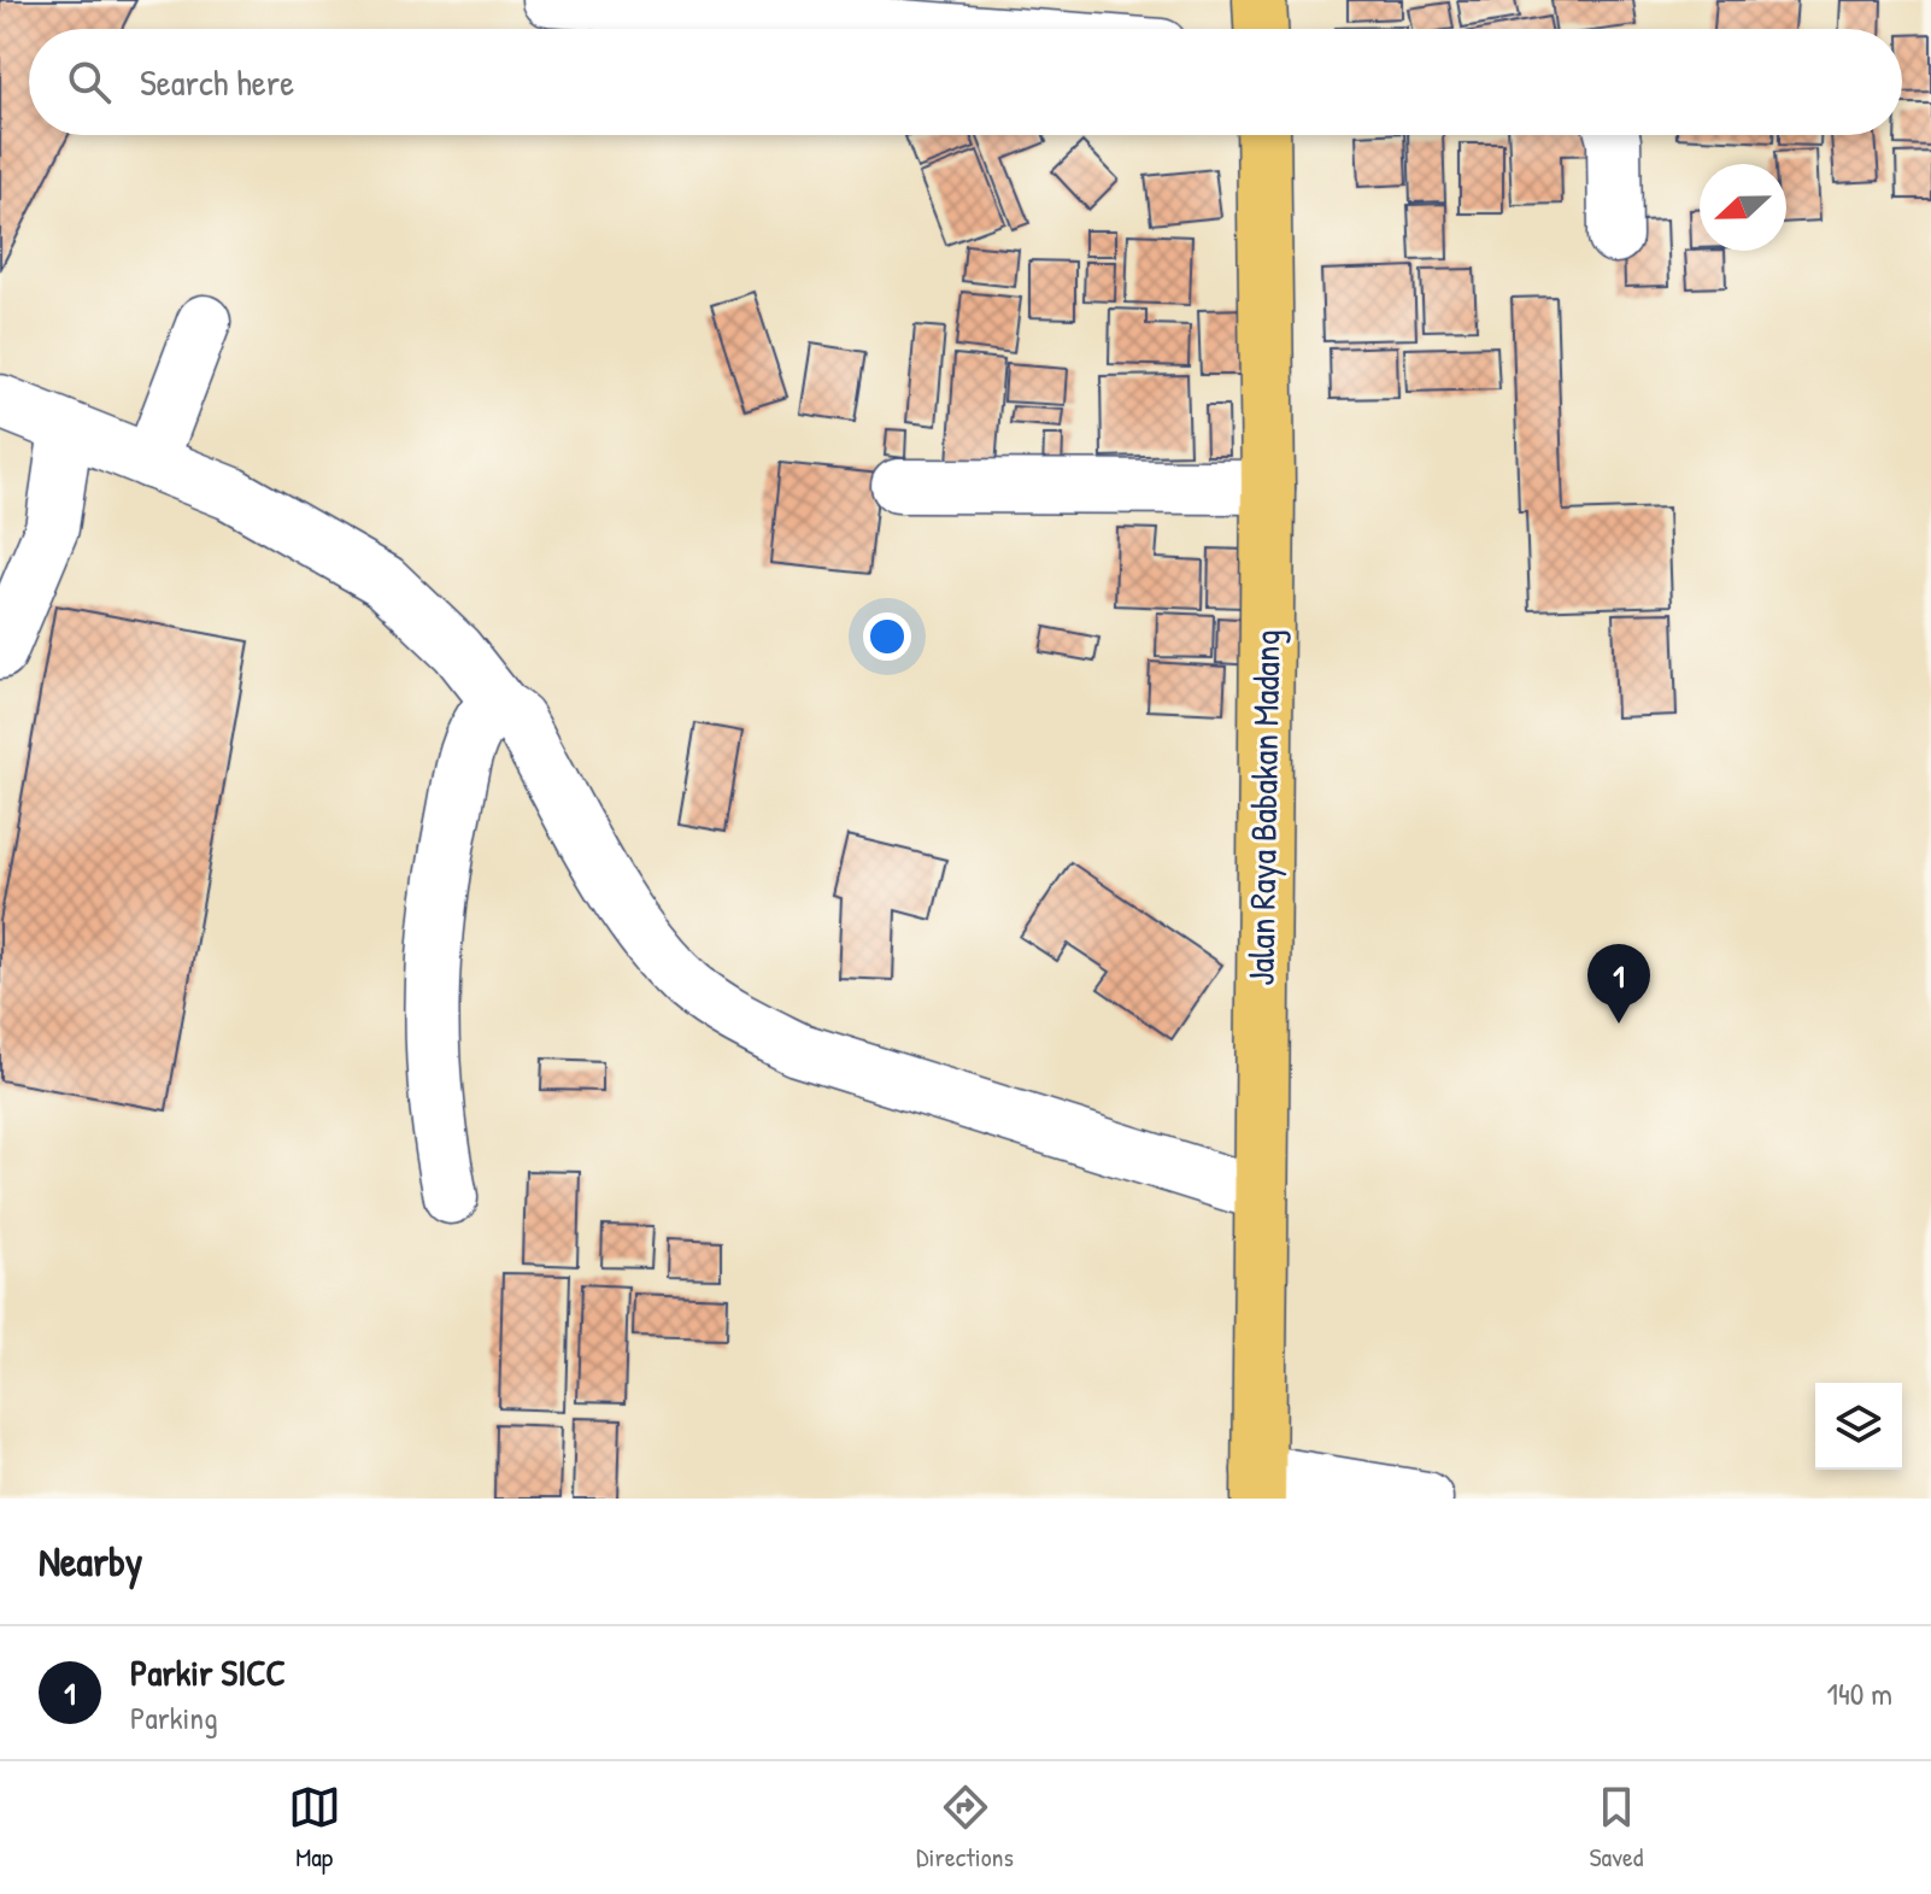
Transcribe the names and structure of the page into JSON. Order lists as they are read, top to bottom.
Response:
{
  "streets": {
    "main road": ["Jalan Raya Babakan Madang"]
  },
  "north": "left",
  "page": {
    "search": "Search here",
    "pins": "1",
    "heading": "Nearby",
    "list": [
      {
        "mark": "1",
        "name": "Parkir SICC",
        "note": "Parking",
        "value": "140 m"
      }
    ],
    "nav": ["Map", "Directions", "Saved"]
  }
}
